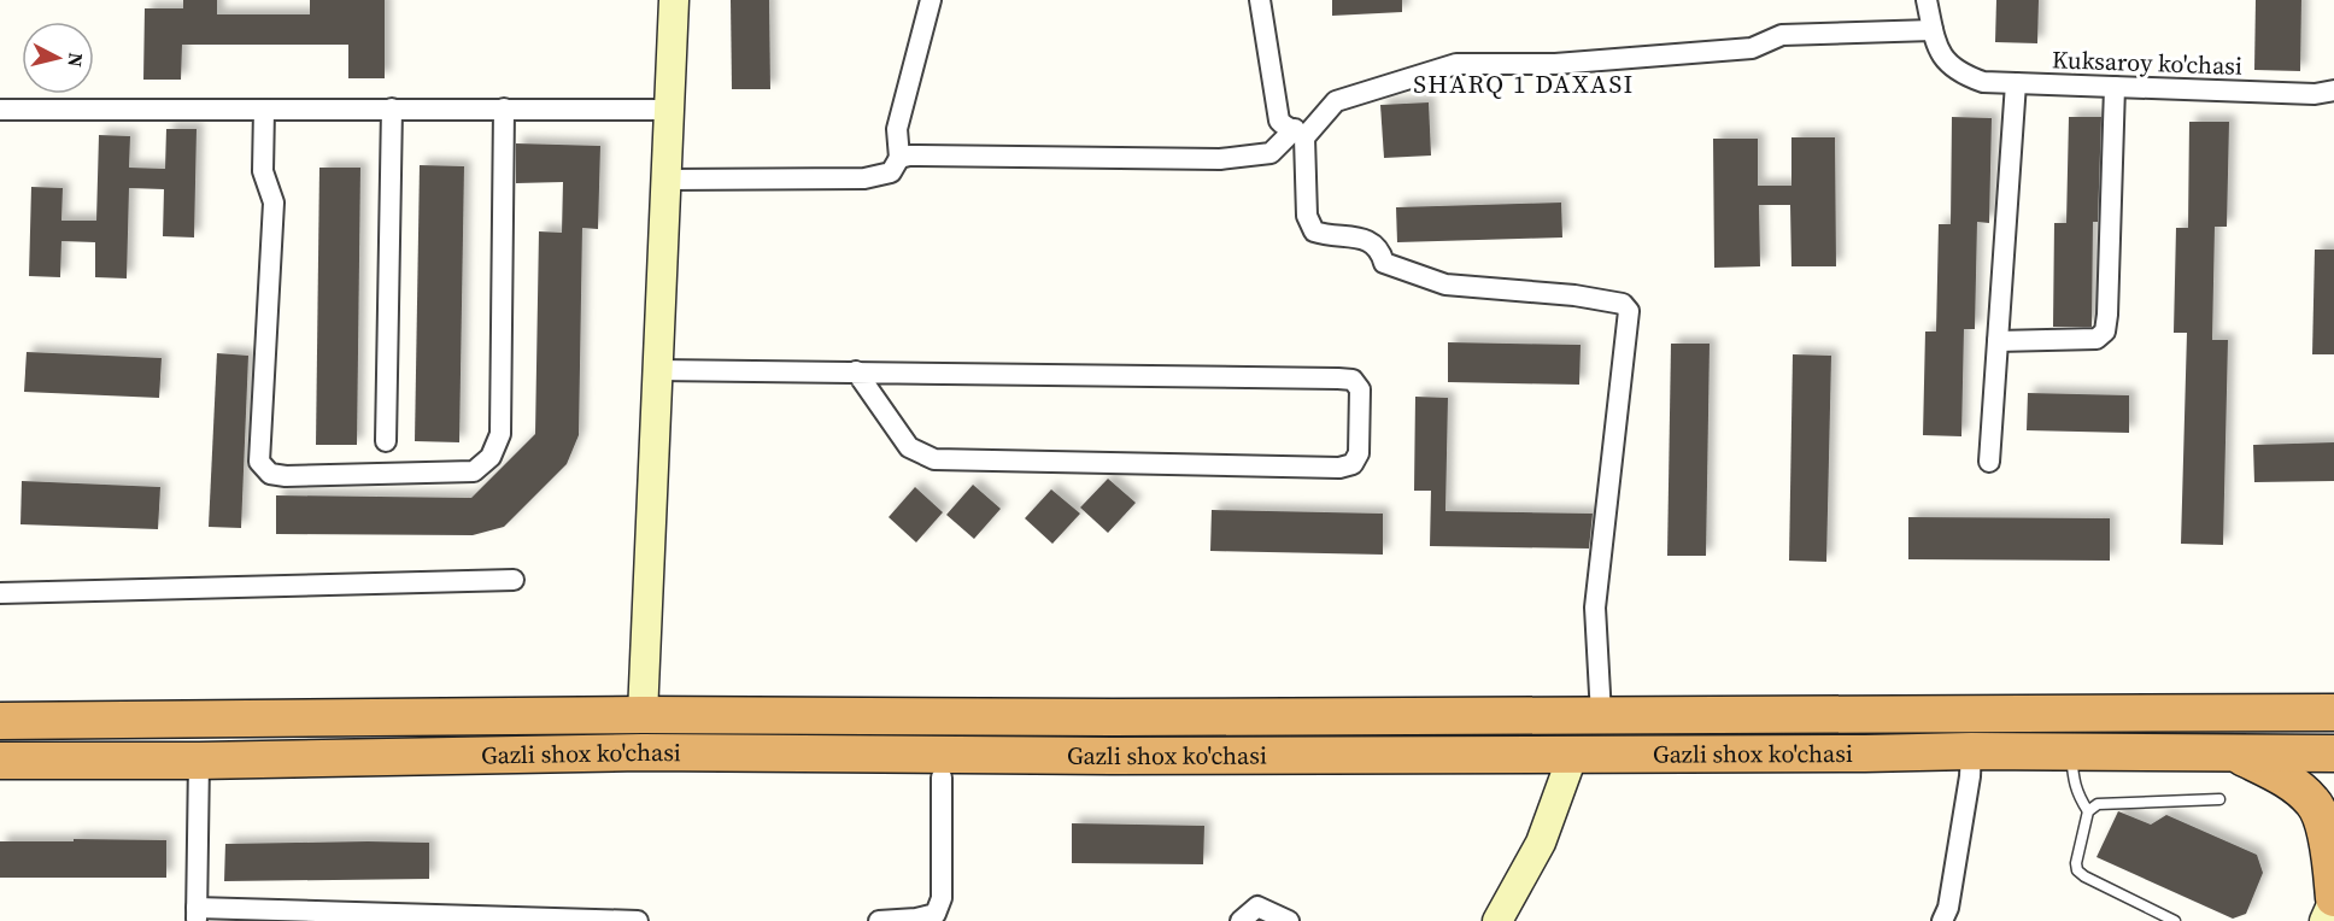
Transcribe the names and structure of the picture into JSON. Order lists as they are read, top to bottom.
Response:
{
  "streets": {
    "highway": ["Gazli shox ko'chasi"],
    "street": ["Kuksaroy ko'chasi"]
  },
  "districts": ["SHARQ 1 DAXASI"],
  "north": "right"
}
